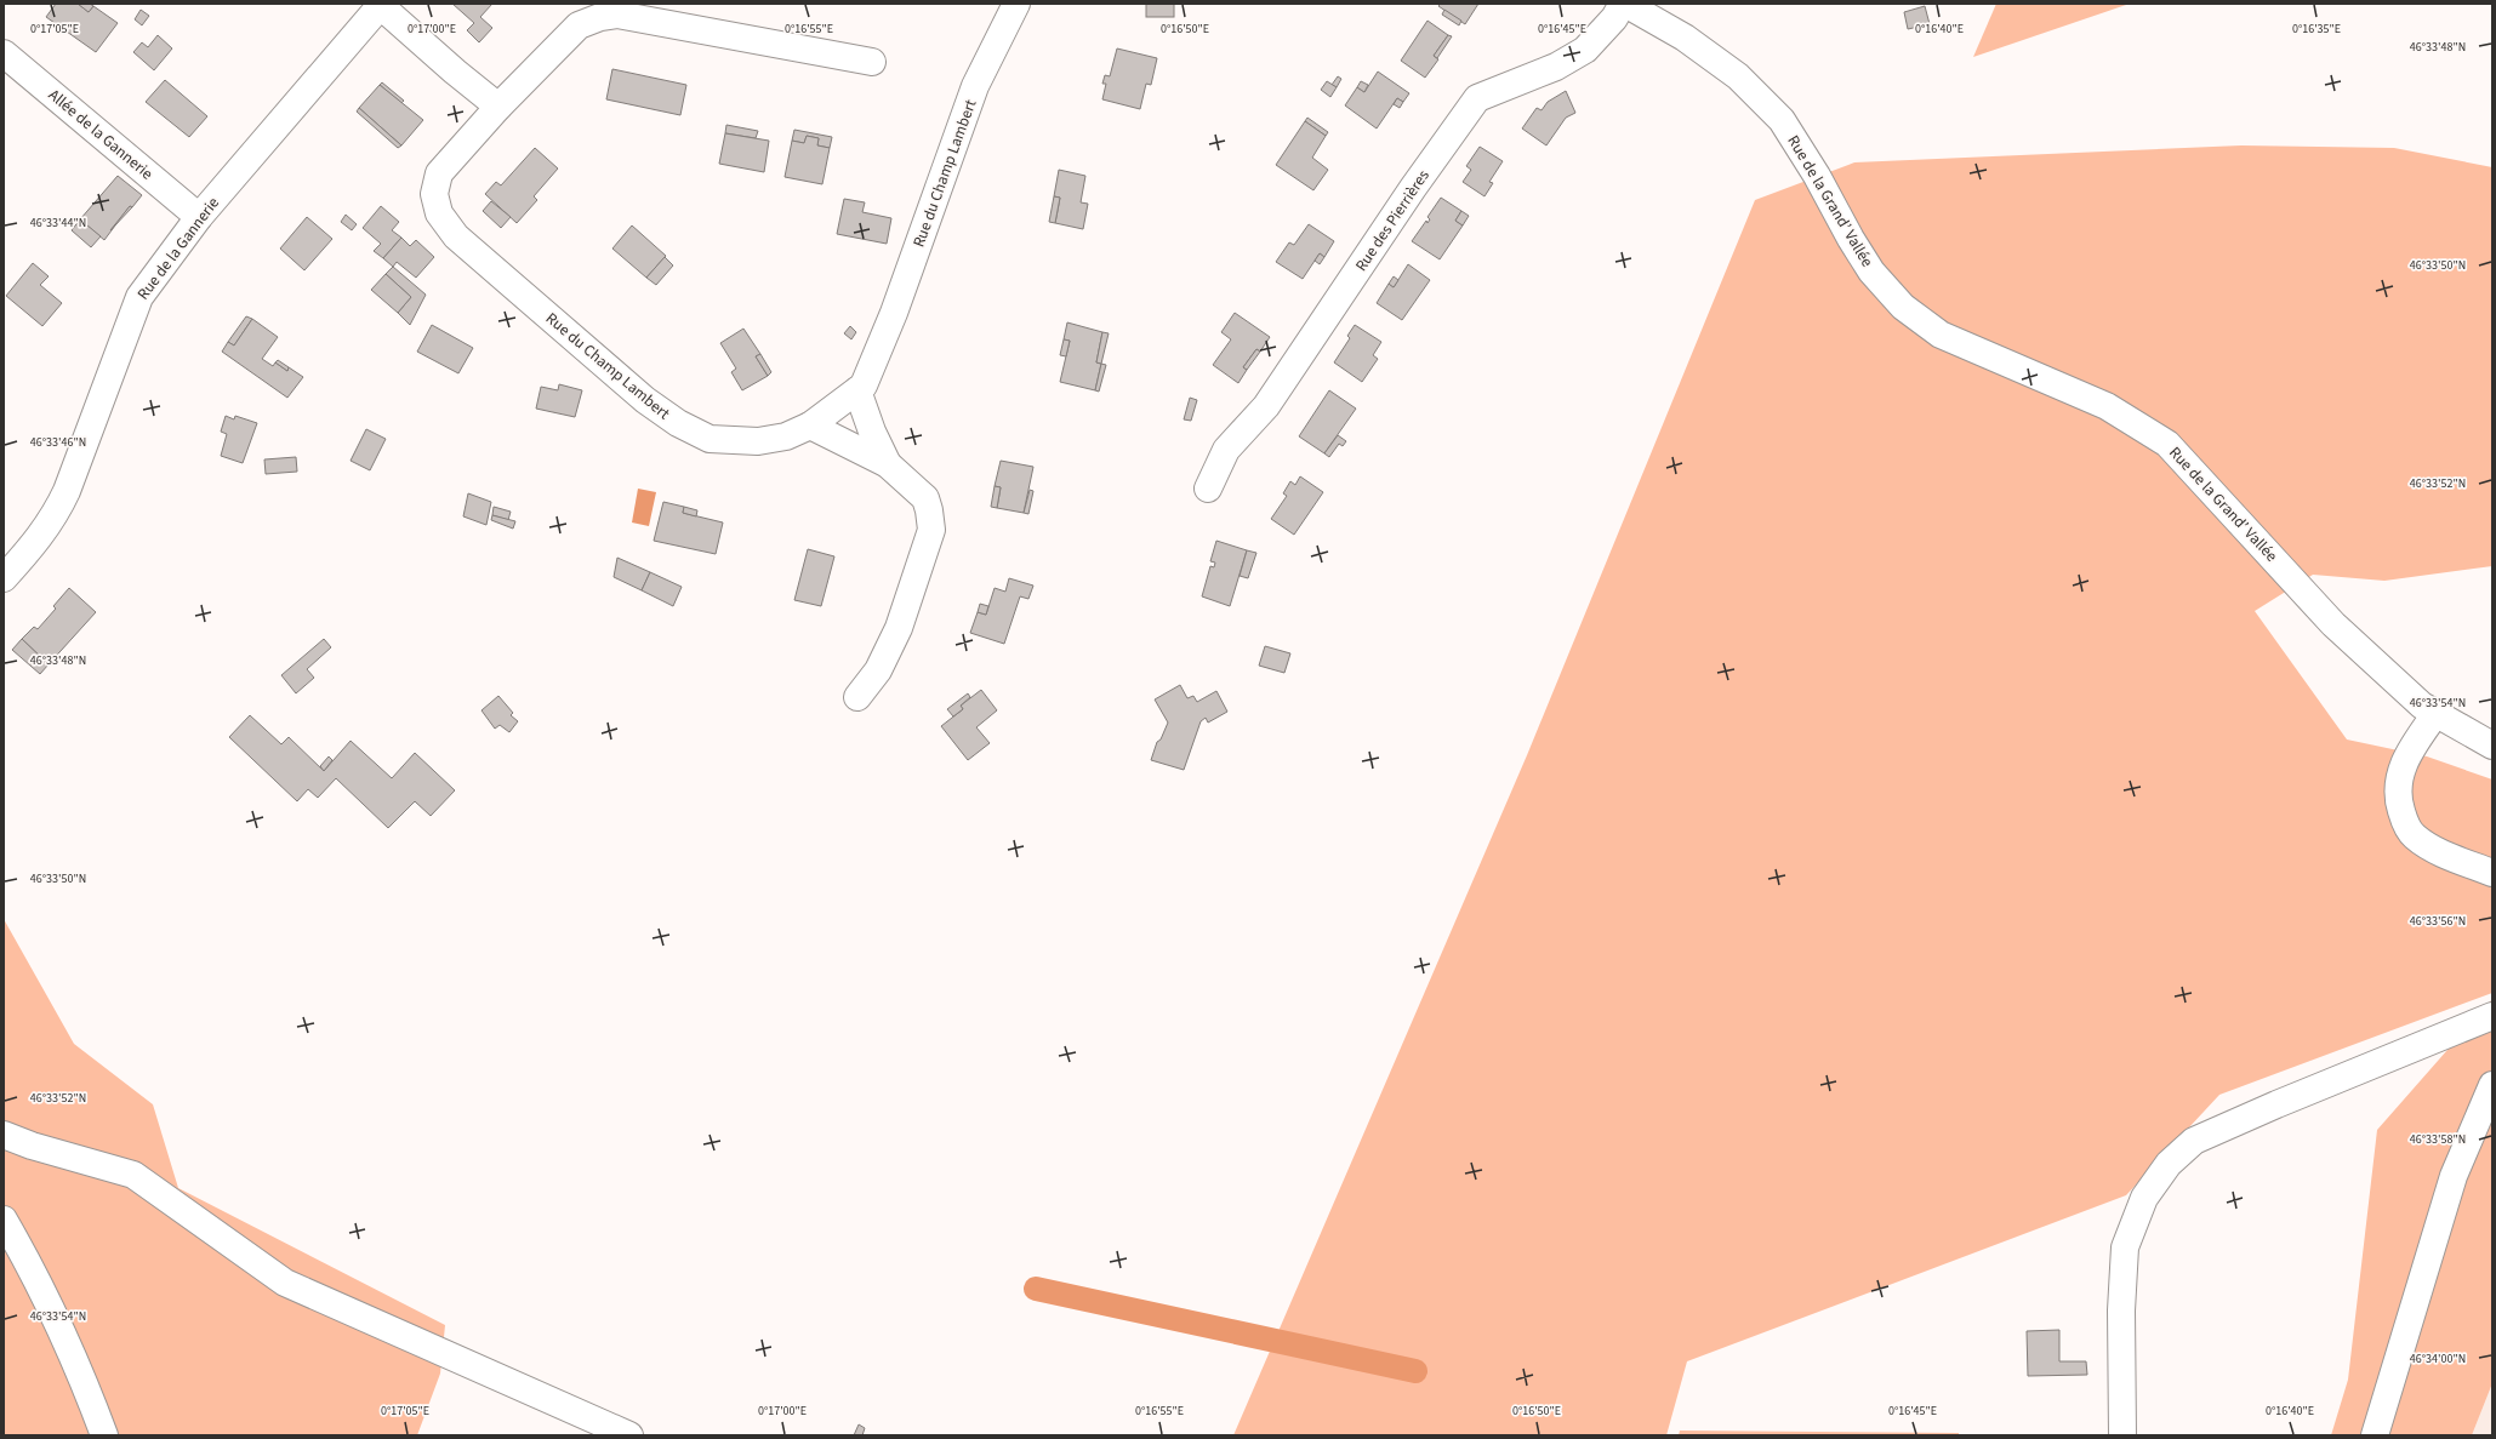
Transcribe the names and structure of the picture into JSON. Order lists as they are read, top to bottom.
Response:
{
  "streets": {
    "street": [
      "Allée de la Gannerie",
      "Rue du Champ Lambert",
      "Rue de la Grand’ Vallée",
      "Rue des Pierrières",
      "Rue de la Gannerie"
    ]
  },
  "crossings": [
    ["Allée de la Gannerie", "Rue de la Gannerie"],
    ["Rue de la Grand’ Vallée", "Rue des Pierrières"]
  ],
  "coordinates": [
    "0°17'05\"E",
    "0°17'00\"E",
    "0°16'55\"E",
    "0°16'50\"E",
    "0°16'45\"E",
    "0°16'40\"E",
    "0°16'35\"E",
    "46°33'48\"N",
    "46°33'44\"N",
    "46°33'50\"N",
    "46°33'46\"N",
    "46°33'52\"N",
    "46°33'54\"N",
    "46°33'56\"N",
    "46°33'58\"N",
    "46°34'00\"N"
  ]
}
